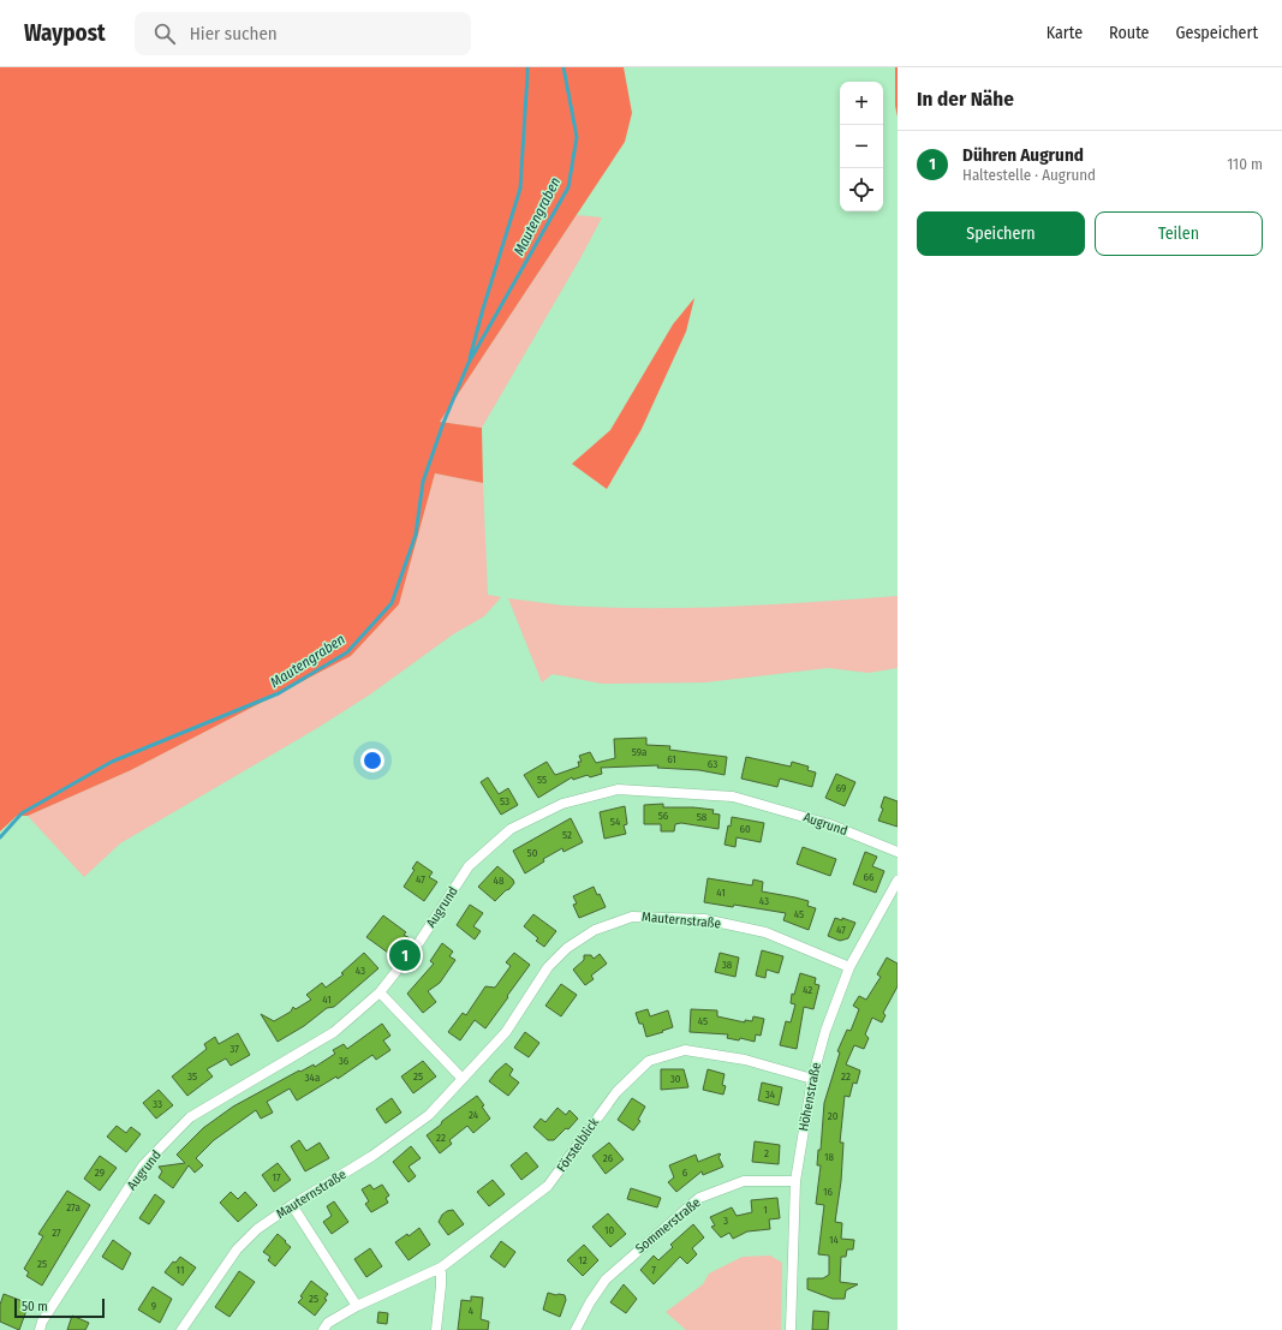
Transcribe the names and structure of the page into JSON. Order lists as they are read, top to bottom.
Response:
{
  "streets": {
    "street": [
      "Augrund",
      "Mauternstraße",
      "Höhenstraße",
      "Förstelblick",
      "Sommerstraße"
    ]
  },
  "crossings": [
    ["Mauternstraße", "Höhenstraße"],
    ["Höhenstraße", "Förstelblick"],
    ["Höhenstraße", "Sommerstraße"]
  ],
  "water": ["Mautengraben"],
  "house_numbers": [
    "59a",
    "61",
    "63",
    "55",
    "69",
    "53",
    "56",
    "58",
    "54",
    "60",
    "52",
    "50",
    "66",
    "47",
    "48",
    "41",
    "43",
    "45",
    "47",
    "38",
    "43",
    "42",
    "41",
    "45",
    "37",
    "36",
    "35",
    "25",
    "22",
    "34a",
    "30",
    "34",
    "33",
    "24",
    "20",
    "22",
    "2",
    "18",
    "26",
    "29",
    "6",
    "17",
    "16",
    "27a",
    "1",
    "3",
    "10",
    "27",
    "14",
    "12",
    "25",
    "11",
    "7",
    "25",
    "9",
    "4"
  ],
  "scale_bar": "50 m",
  "page": {
    "header": "Waypost",
    "search": "Hier suchen",
    "nav": ["Karte", "Route", "Gespeichert"],
    "heading": "In der Nähe",
    "map_buttons": ["+", "−"],
    "list": [
      {
        "mark": "1",
        "name": "Dühren Augrund",
        "note": "Haltestelle · Augrund",
        "value": "110 m"
      }
    ],
    "buttons": ["Speichern", "Teilen"],
    "pins": "1",
    "scale": "50 m"
  }
}
